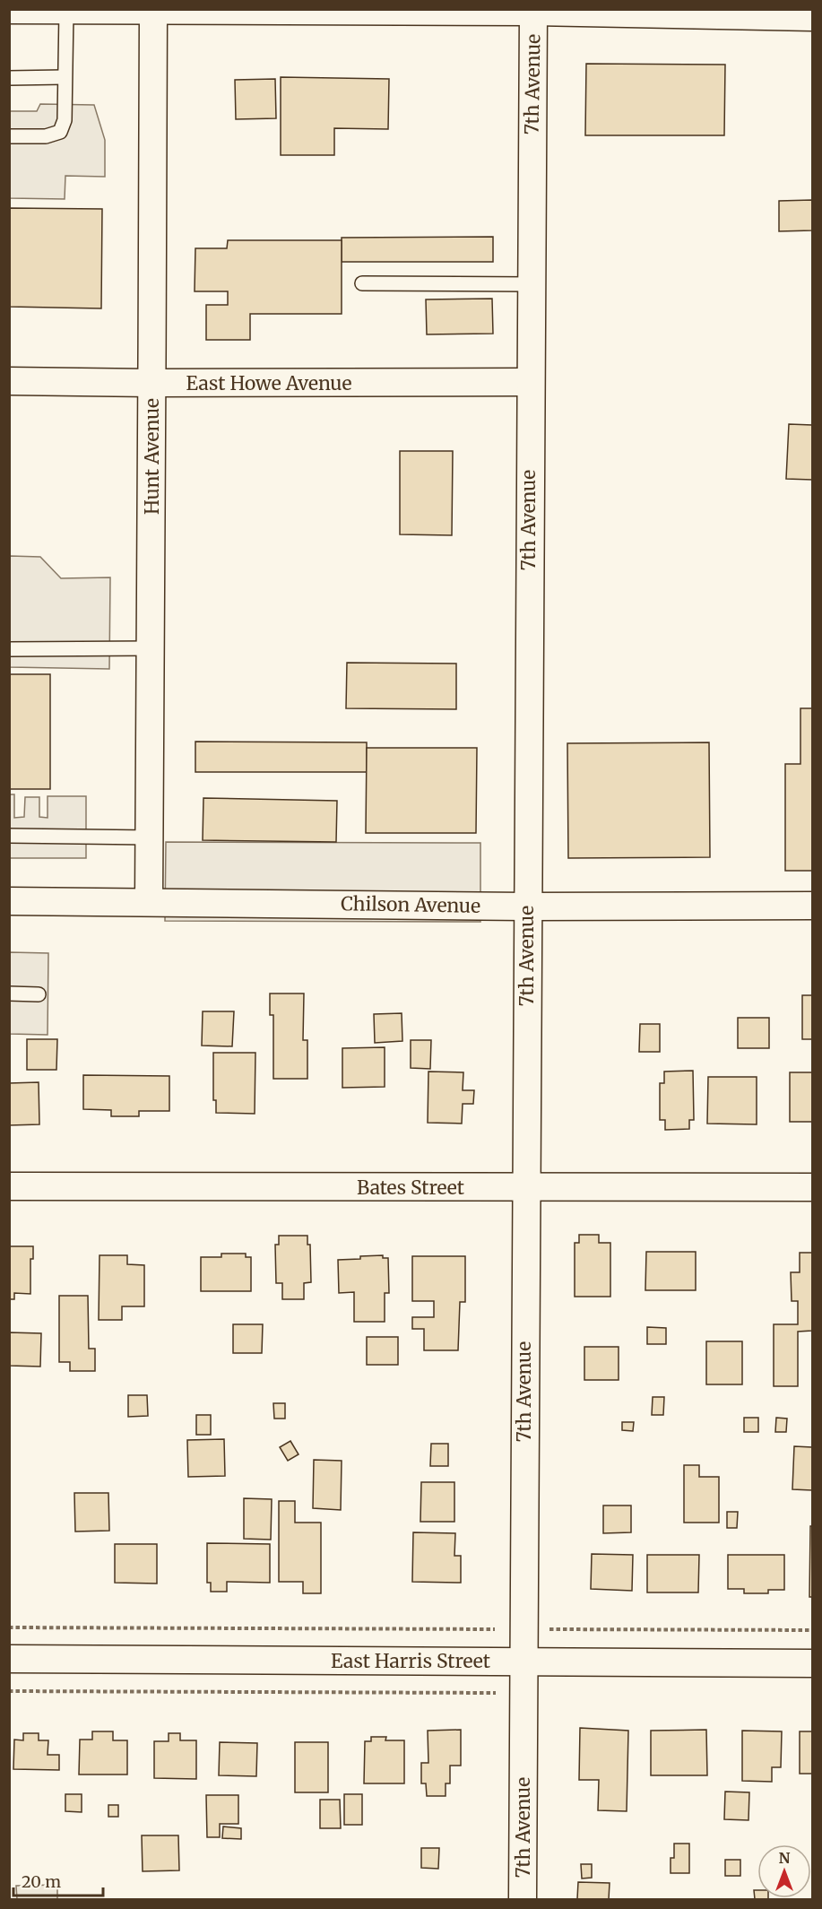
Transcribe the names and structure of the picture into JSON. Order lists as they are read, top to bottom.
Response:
{
  "streets": {
    "street": [
      "7th Avenue",
      "East Howe Avenue",
      "Hunt Avenue",
      "Chilson Avenue",
      "Bates Street",
      "East Harris Street"
    ]
  },
  "crossings": [
    ["7th Avenue", "East Howe Avenue"],
    ["7th Avenue", "Chilson Avenue"],
    ["7th Avenue", "Bates Street"],
    ["7th Avenue", "East Harris Street"],
    ["East Howe Avenue", "Hunt Avenue"],
    ["Hunt Avenue", "Chilson Avenue"]
  ],
  "scale_bar": "20 m",
  "north": "top"
}
